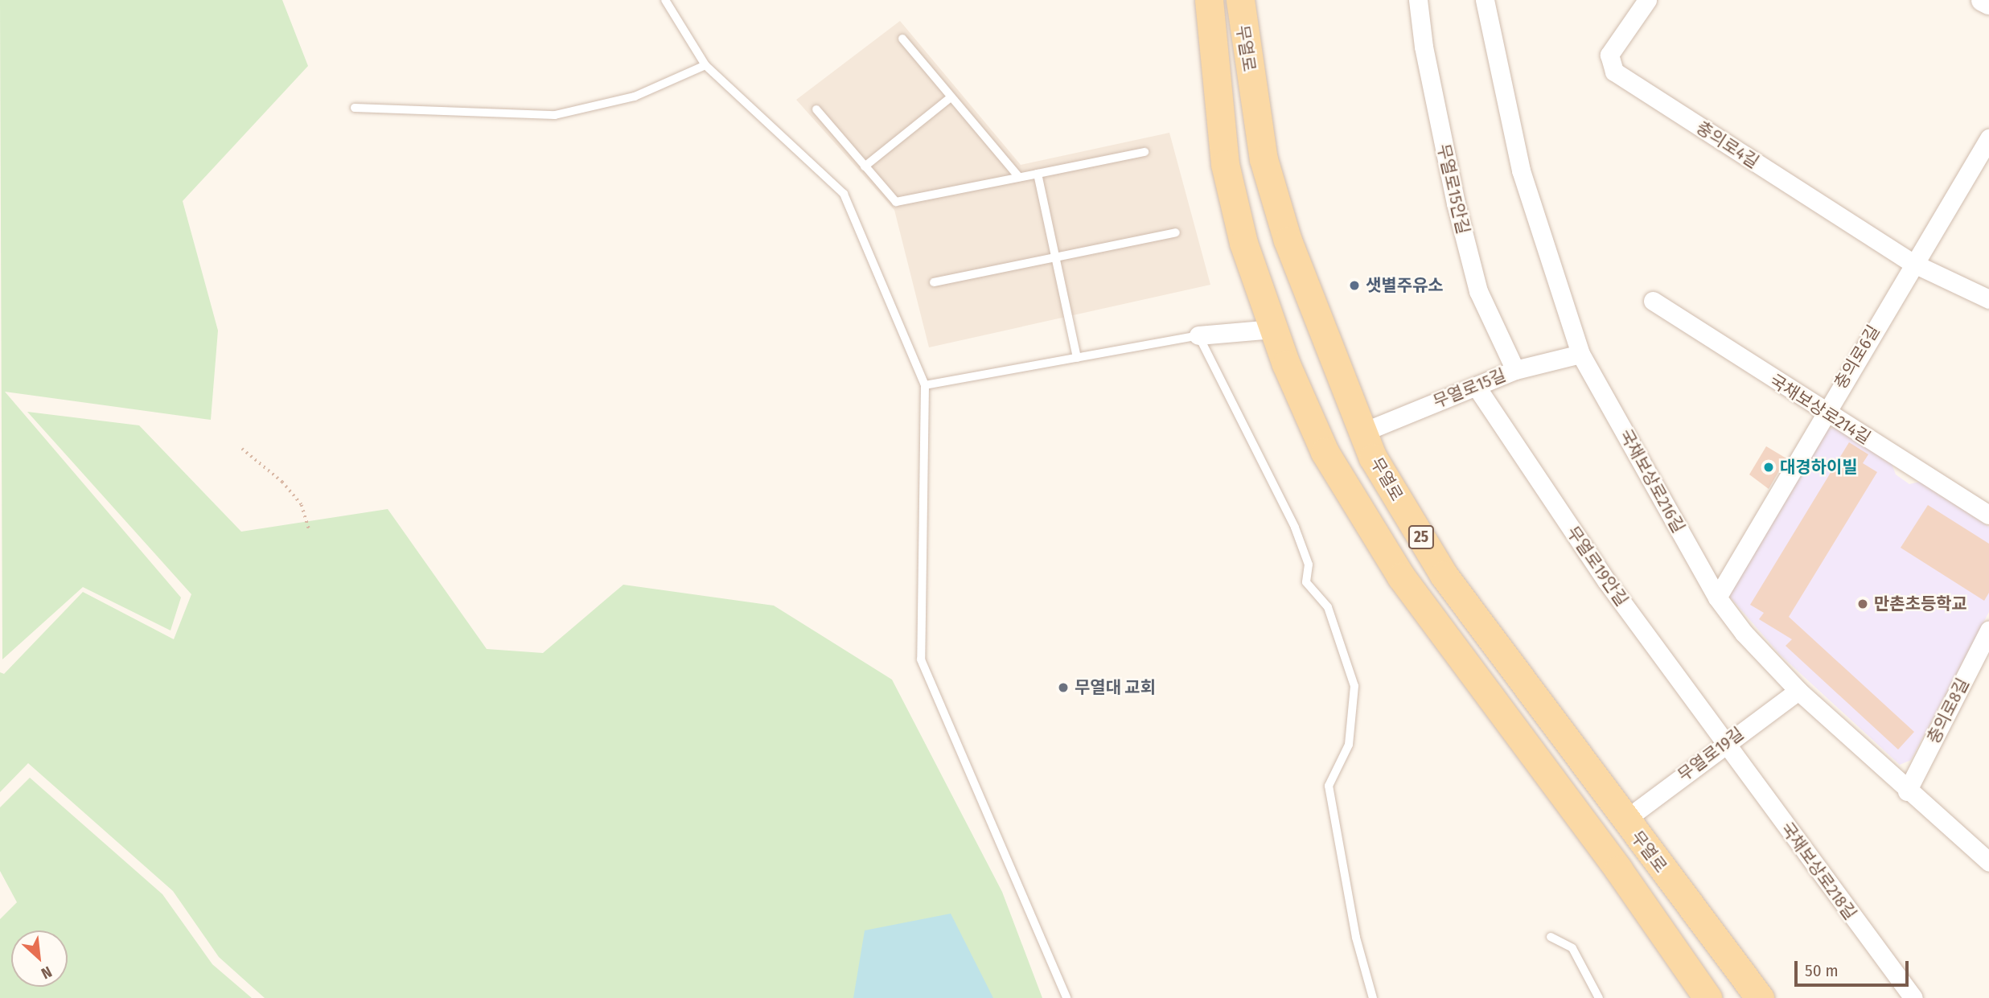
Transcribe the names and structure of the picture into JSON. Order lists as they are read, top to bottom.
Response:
{
  "streets": {
    "main road": ["무열로", "25"],
    "street": [
      "충의로4길",
      "무열로15안길",
      "충의로6길",
      "무열로15길",
      "국채보상로214길",
      "국채보상로216길",
      "무열로19안길",
      "충의로8길",
      "무열로19길",
      "국채보상로218길"
    ]
  },
  "crossings": [
    ["무열로", "무열로15길"],
    ["무열로", "무열로19길"],
    ["충의로4길", "충의로6길"],
    ["무열로15안길", "무열로15길"],
    ["충의로6길", "국채보상로214길"],
    ["충의로6길", "국채보상로216길"],
    ["무열로15길", "국채보상로216길"],
    ["무열로15길", "무열로19안길"],
    ["국채보상로216길", "충의로8길"],
    ["국채보상로216길", "무열로19길"],
    ["무열로19안길", "무열로19길"],
    ["무열로19안길", "국채보상로218길"],
    ["무열로19길", "국채보상로218길"]
  ],
  "places": [
    "샛별주유소",
    "대경하이빌",
    "만촌초등학교",
    "무열대 교회"
  ],
  "scale_bar": "50 m",
  "north": "bottom right"
}
